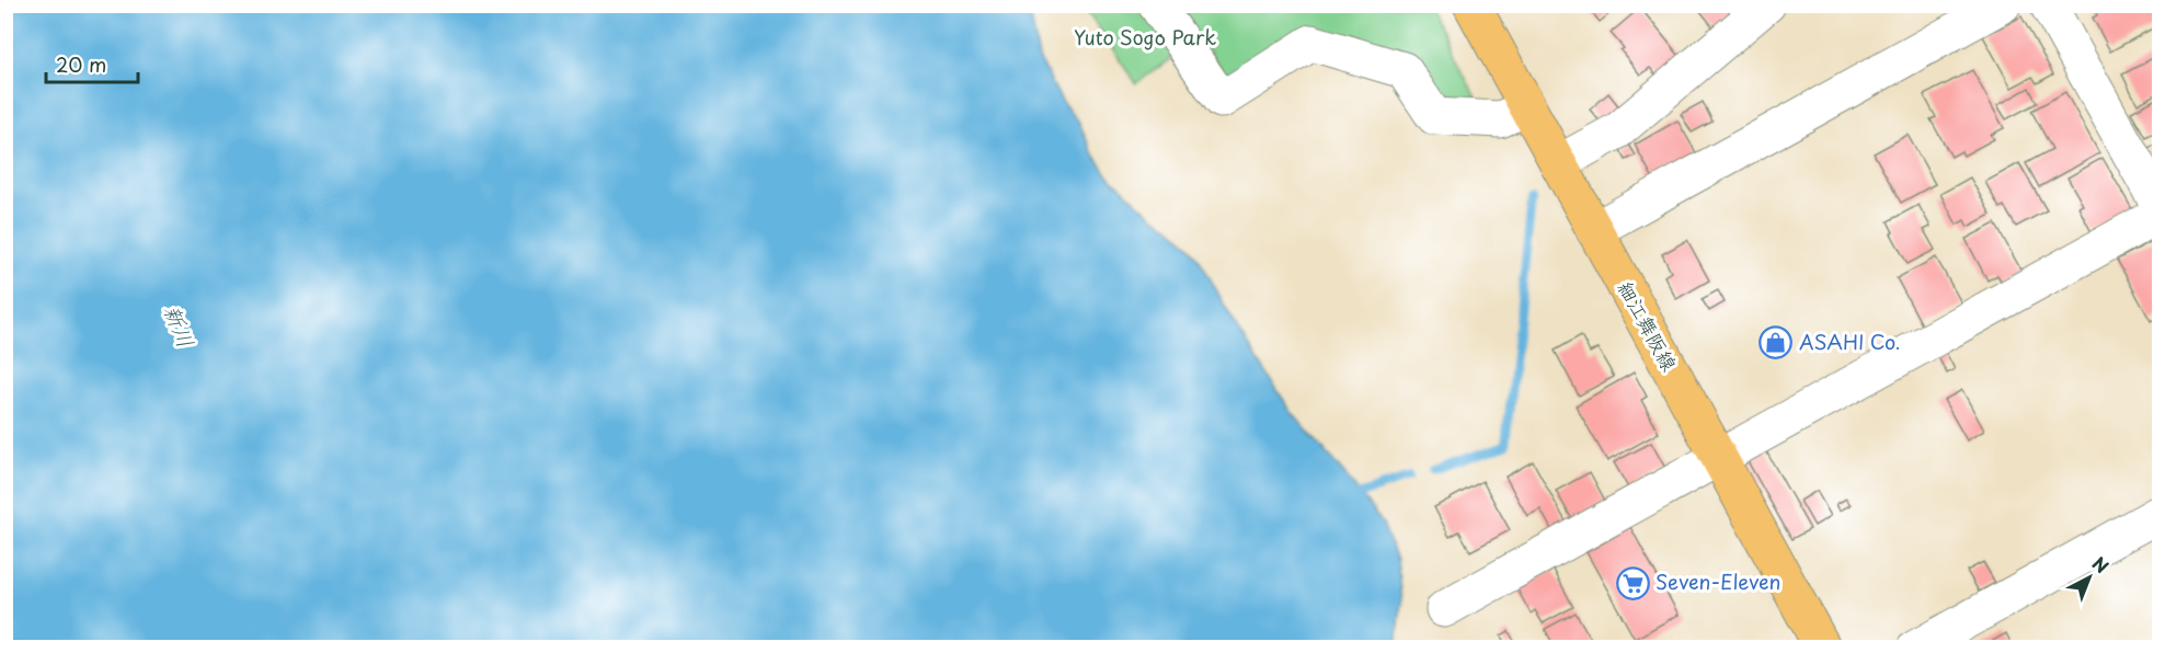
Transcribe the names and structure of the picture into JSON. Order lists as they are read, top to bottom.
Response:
{
  "streets": {
    "main road": ["細江舞阪線"]
  },
  "water": ["新川"],
  "parks": ["Yuto Sogo Park"],
  "places": {
    "shop": ["ASAHI Co."],
    "supermarket": ["Seven-Eleven"]
  },
  "scale_bar": "20 m",
  "north": "top right"
}
